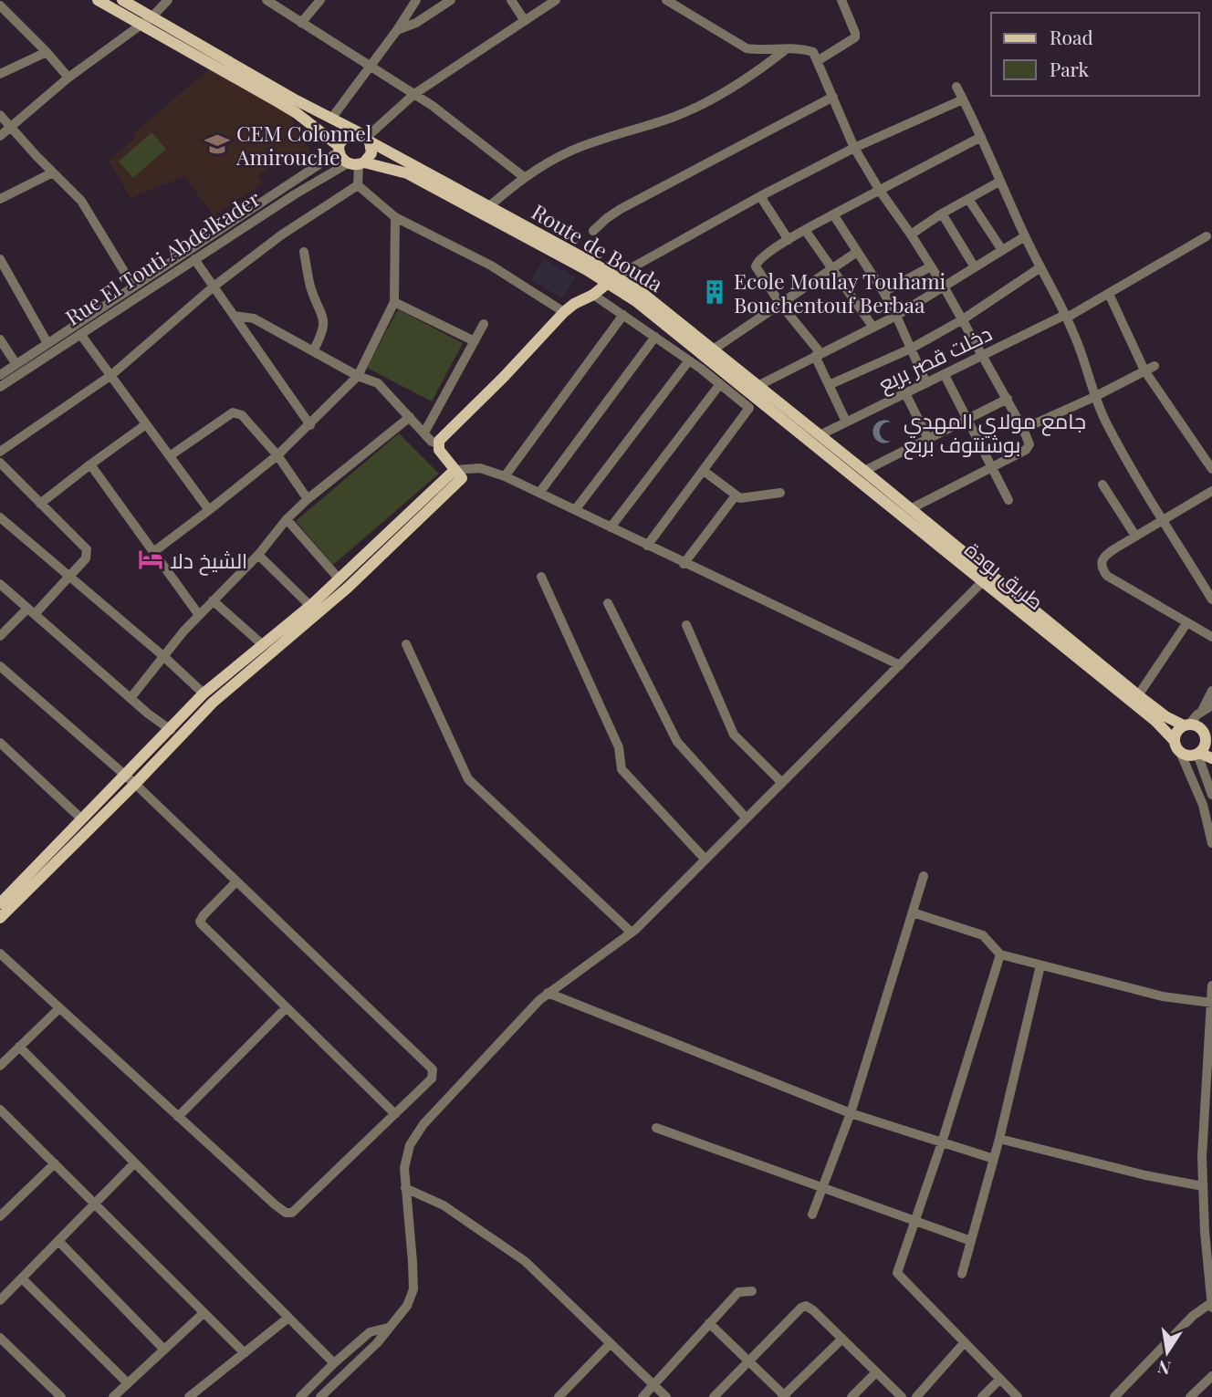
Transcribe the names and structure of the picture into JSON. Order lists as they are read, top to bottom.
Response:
{
  "streets": {
    "main road": ["Route de Bouda", "طريق بودة"],
    "street": ["Rue El Touti Abdelkader", "دخلت قصر بربع"]
  },
  "crossings": [
    ["Route de Bouda", "Rue El Touti Abdelkader"],
    ["Route de Bouda", "دخلت قصر بربع"],
    ["Route de Bouda", "طريق بودة"],
    ["دخلت قصر بربع", "طريق بودة"]
  ],
  "places": {
    "school or university": ["CEM Colonnel Amirouche"],
    "building": ["Ecole Moulay Touhami Bouchentouf Berbaa"],
    "mosque": ["جامع مولاي المهدي بوشنتوف بربع"],
    "hotel": ["الشيخ دلا"]
  },
  "legend": ["Road", "Park"],
  "north": "bottom"
}
